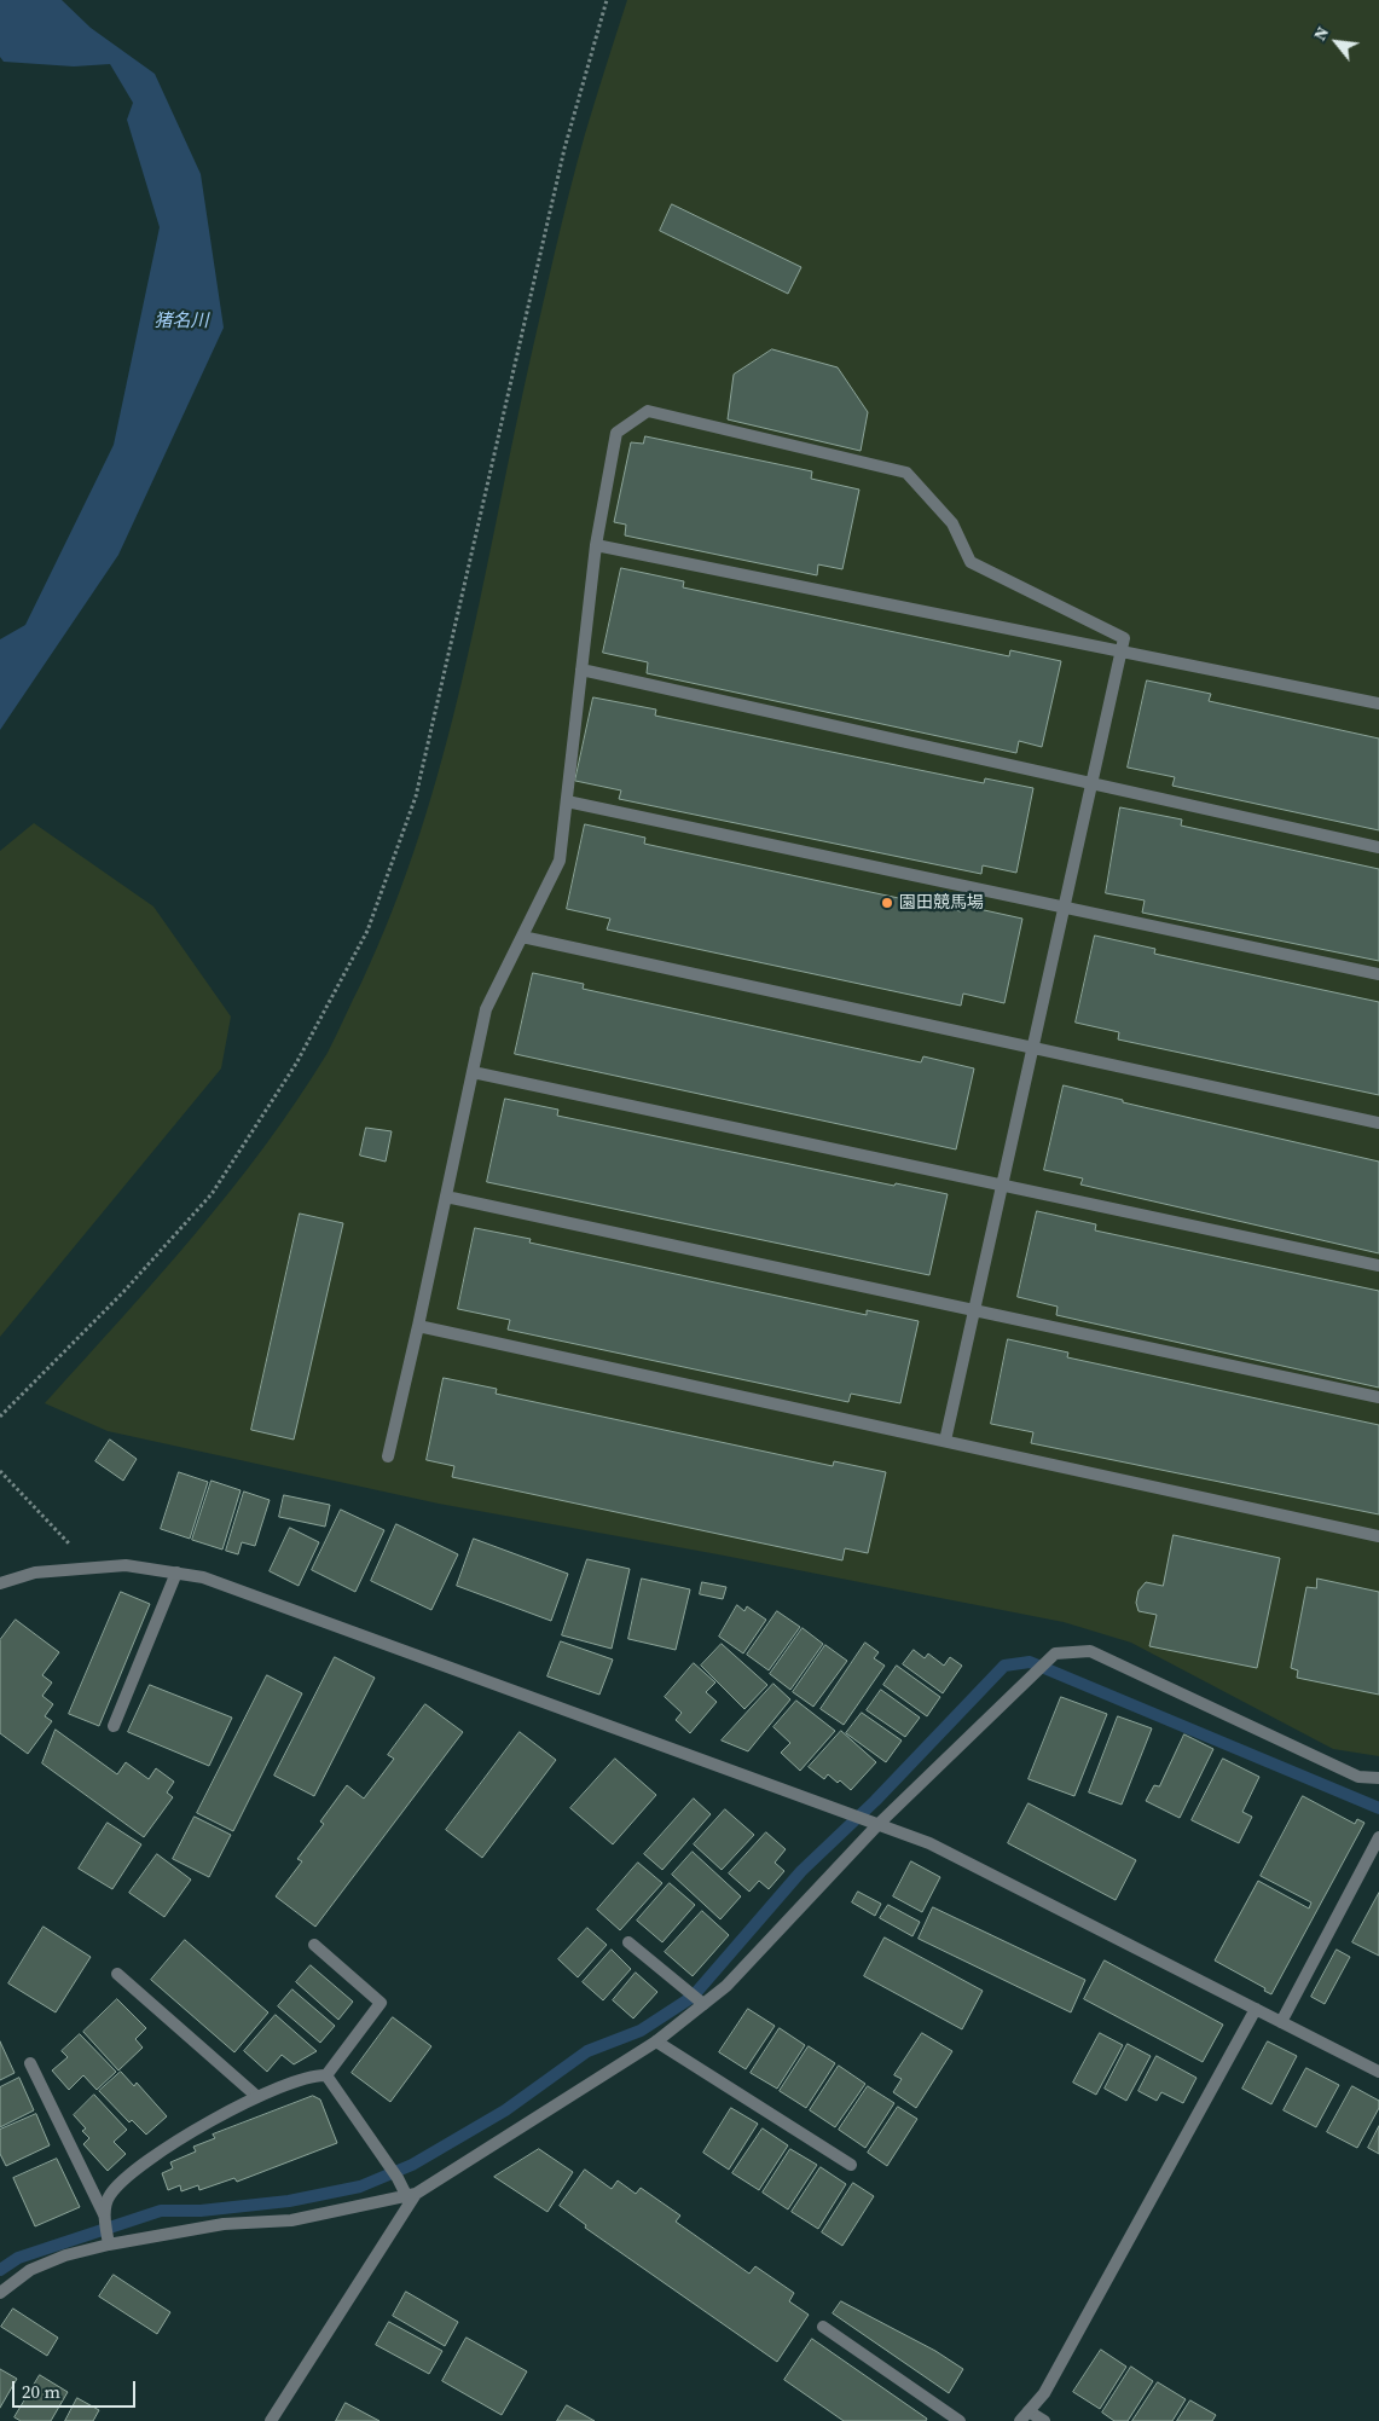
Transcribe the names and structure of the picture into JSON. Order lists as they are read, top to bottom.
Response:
{
  "water": ["猪名川"],
  "places": ["園田競馬場"],
  "scale_bar": "20 m",
  "north": "top left"
}
